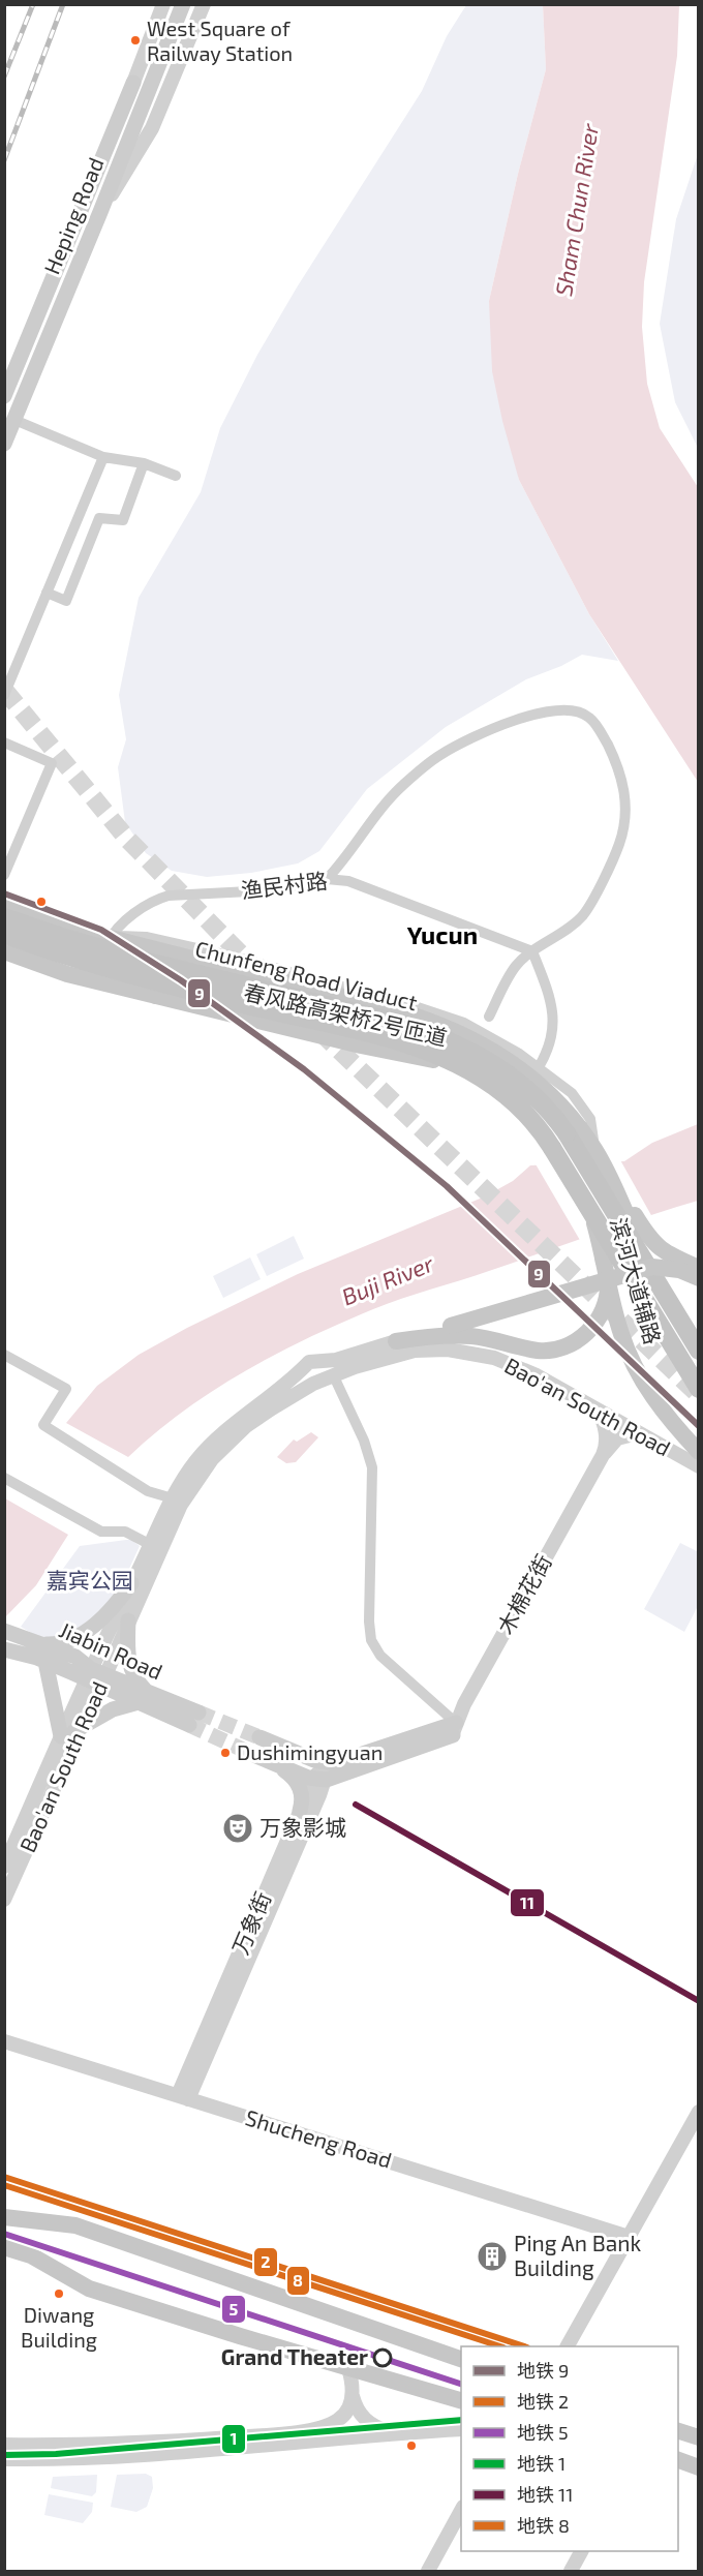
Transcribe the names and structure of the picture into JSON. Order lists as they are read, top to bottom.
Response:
{
  "streets": {
    "highway": ["Chunfeng Road Viaduct"],
    "main road": [
      "Heping Road",
      "春风路高架桥2号匝道",
      "滨河大道辅路",
      "Jiabin Road"
    ],
    "street": [
      "渔民村路",
      "Bao'an South Road",
      "木棉花街",
      "万象街",
      "Shucheng Road"
    ]
  },
  "crossings": [
    ["渔民村路", "春风路高架桥2号匝道"],
    ["渔民村路", "滨河大道辅路"],
    ["Chunfeng Road Viaduct", "春风路高架桥2号匝道"],
    ["Chunfeng Road Viaduct", "滨河大道辅路"],
    ["Bao'an South Road", "木棉花街"],
    ["Bao'an South Road", "Jiabin Road"],
    ["万象街", "Shucheng Road"]
  ],
  "districts": ["Yucun"],
  "water": ["Sham Chun River", "Buji River"],
  "parks": ["嘉宾公园"],
  "places": {
    "other": [
      "West Square of Railway Station",
      "Dushimingyuan",
      "Diwang Building",
      "Grand Theater"
    ],
    "theatre": ["万象影城"],
    "building": ["Ping An Bank Building"]
  },
  "lines": [
    "metro line 9",
    "metro line 11",
    "metro line 2",
    "metro line 8",
    "metro line 5",
    "metro line 1"
  ],
  "legend": [
    "地铁 9",
    "地铁 2",
    "地铁 5",
    "地铁 1",
    "地铁 11",
    "地铁 8"
  ]
}
